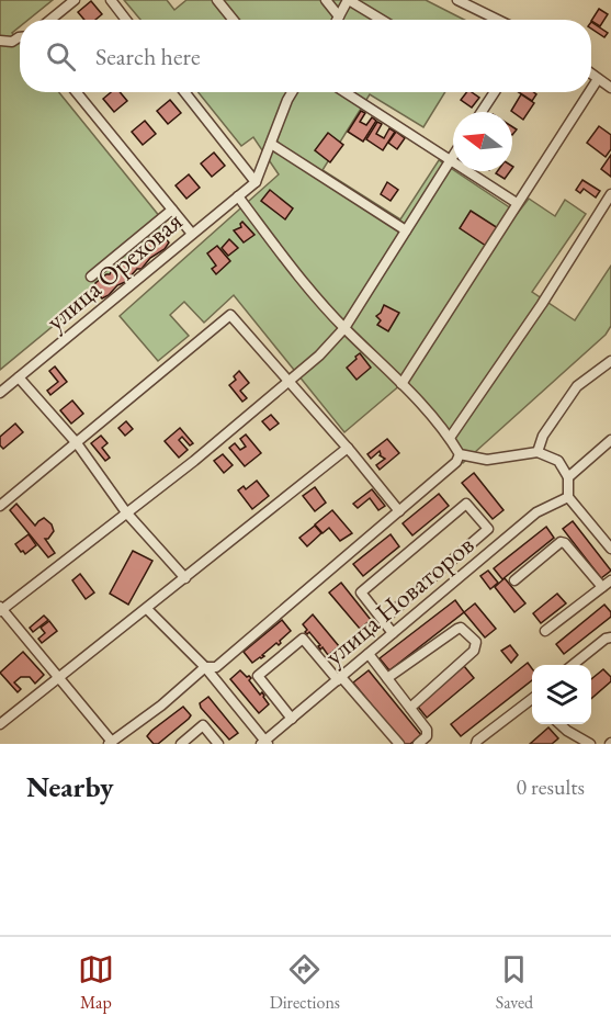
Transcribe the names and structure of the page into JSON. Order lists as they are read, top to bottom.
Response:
{
  "streets": {
    "street": ["улица Ореховая", "улица Новаторов"]
  },
  "north": "left",
  "page": {
    "search": "Search here",
    "heading": ["Nearby", "0 results"],
    "nav": ["Map", "Directions", "Saved"]
  }
}
